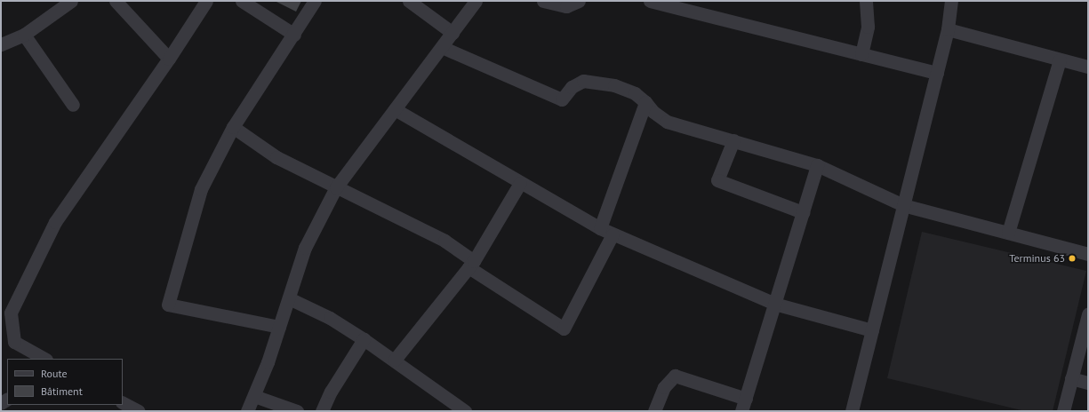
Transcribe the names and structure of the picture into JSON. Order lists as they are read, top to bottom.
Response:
{
  "places": ["Terminus 63"],
  "legend": ["Route", "Bâtiment"]
}
